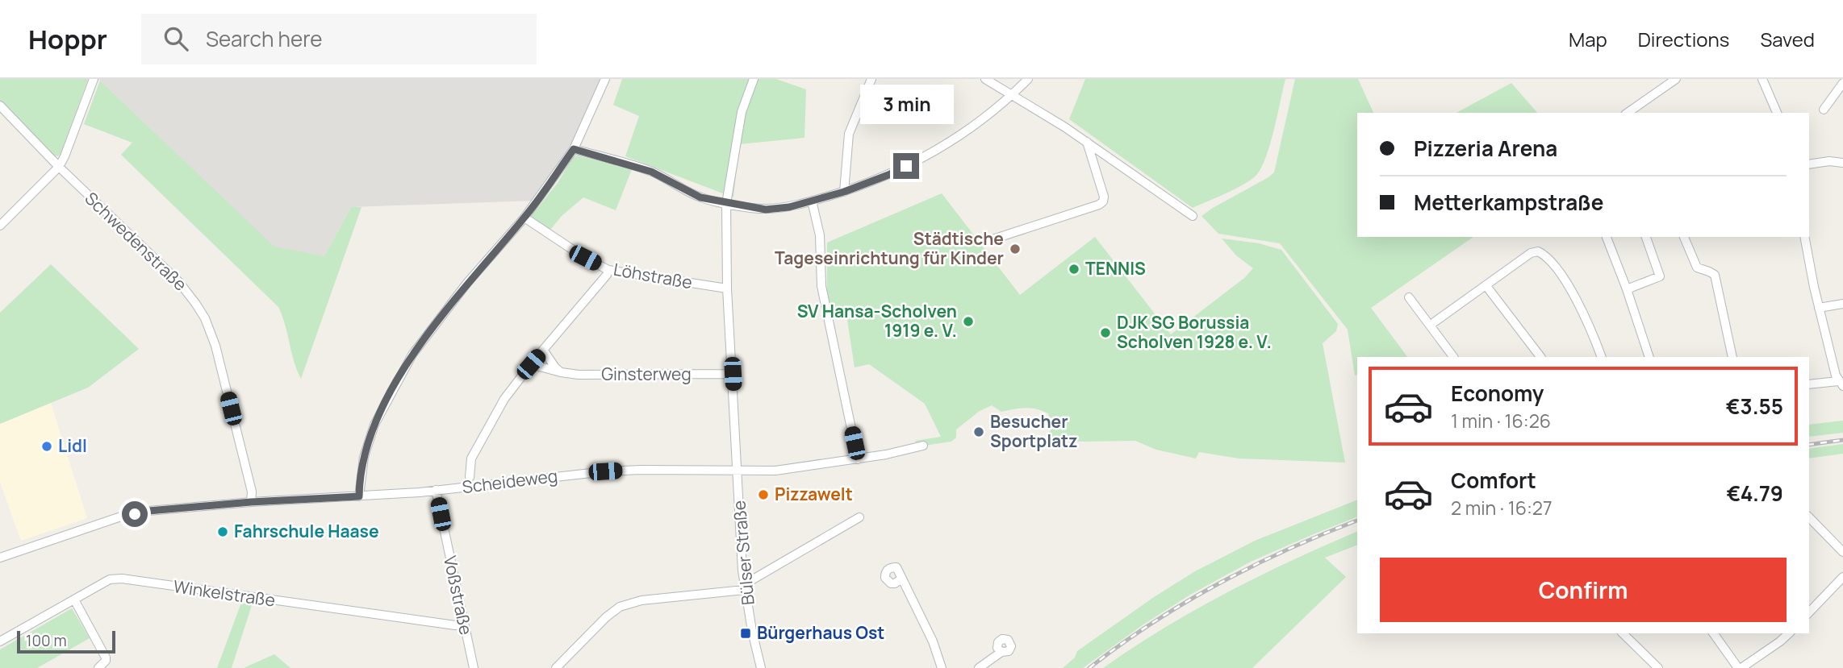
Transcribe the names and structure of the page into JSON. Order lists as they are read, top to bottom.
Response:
{
  "streets": {
    "street": [
      "Schwedenstraße",
      "Löhstraße",
      "Ginsterweg",
      "Scheideweg",
      "Bülser Straße",
      "Winkelstraße",
      "Voßstraße"
    ]
  },
  "crossings": [
    ["Schwedenstraße", "Scheideweg"],
    ["Löhstraße", "Bülser Straße"],
    ["Ginsterweg", "Bülser Straße"],
    ["Scheideweg", "Bülser Straße"],
    ["Scheideweg", "Voßstraße"],
    ["Winkelstraße", "Voßstraße"]
  ],
  "places": {
    "other": [
      "Städtische Tageseinrichtung für Kinder",
      "TENNIS",
      "SV Hansa-Scholven 1919 e. V.",
      "DJK SG Borussia Scholven 1928 e. V.",
      "Besucher Sportplatz",
      "Lidl",
      "Pizzawelt",
      "Fahrschule Haase"
    ],
    "transit": ["Bürgerhaus Ost"]
  },
  "scale_bar": "100 m",
  "page": {
    "header": "Hoppr",
    "search": "Search here",
    "nav": ["Map", "Directions", "Saved"],
    "bubble": "3 min",
    "banner": ["Pizzeria Arena", "Metterkampstraße"],
    "list": [
      {
        "name": "Economy",
        "note": "1 min · 16:26",
        "value": "€3.55"
      },
      {
        "name": "Comfort",
        "note": "2 min · 16:27",
        "value": "€4.79"
      }
    ],
    "buttons": "Confirm",
    "scale": "100 m"
  }
}
